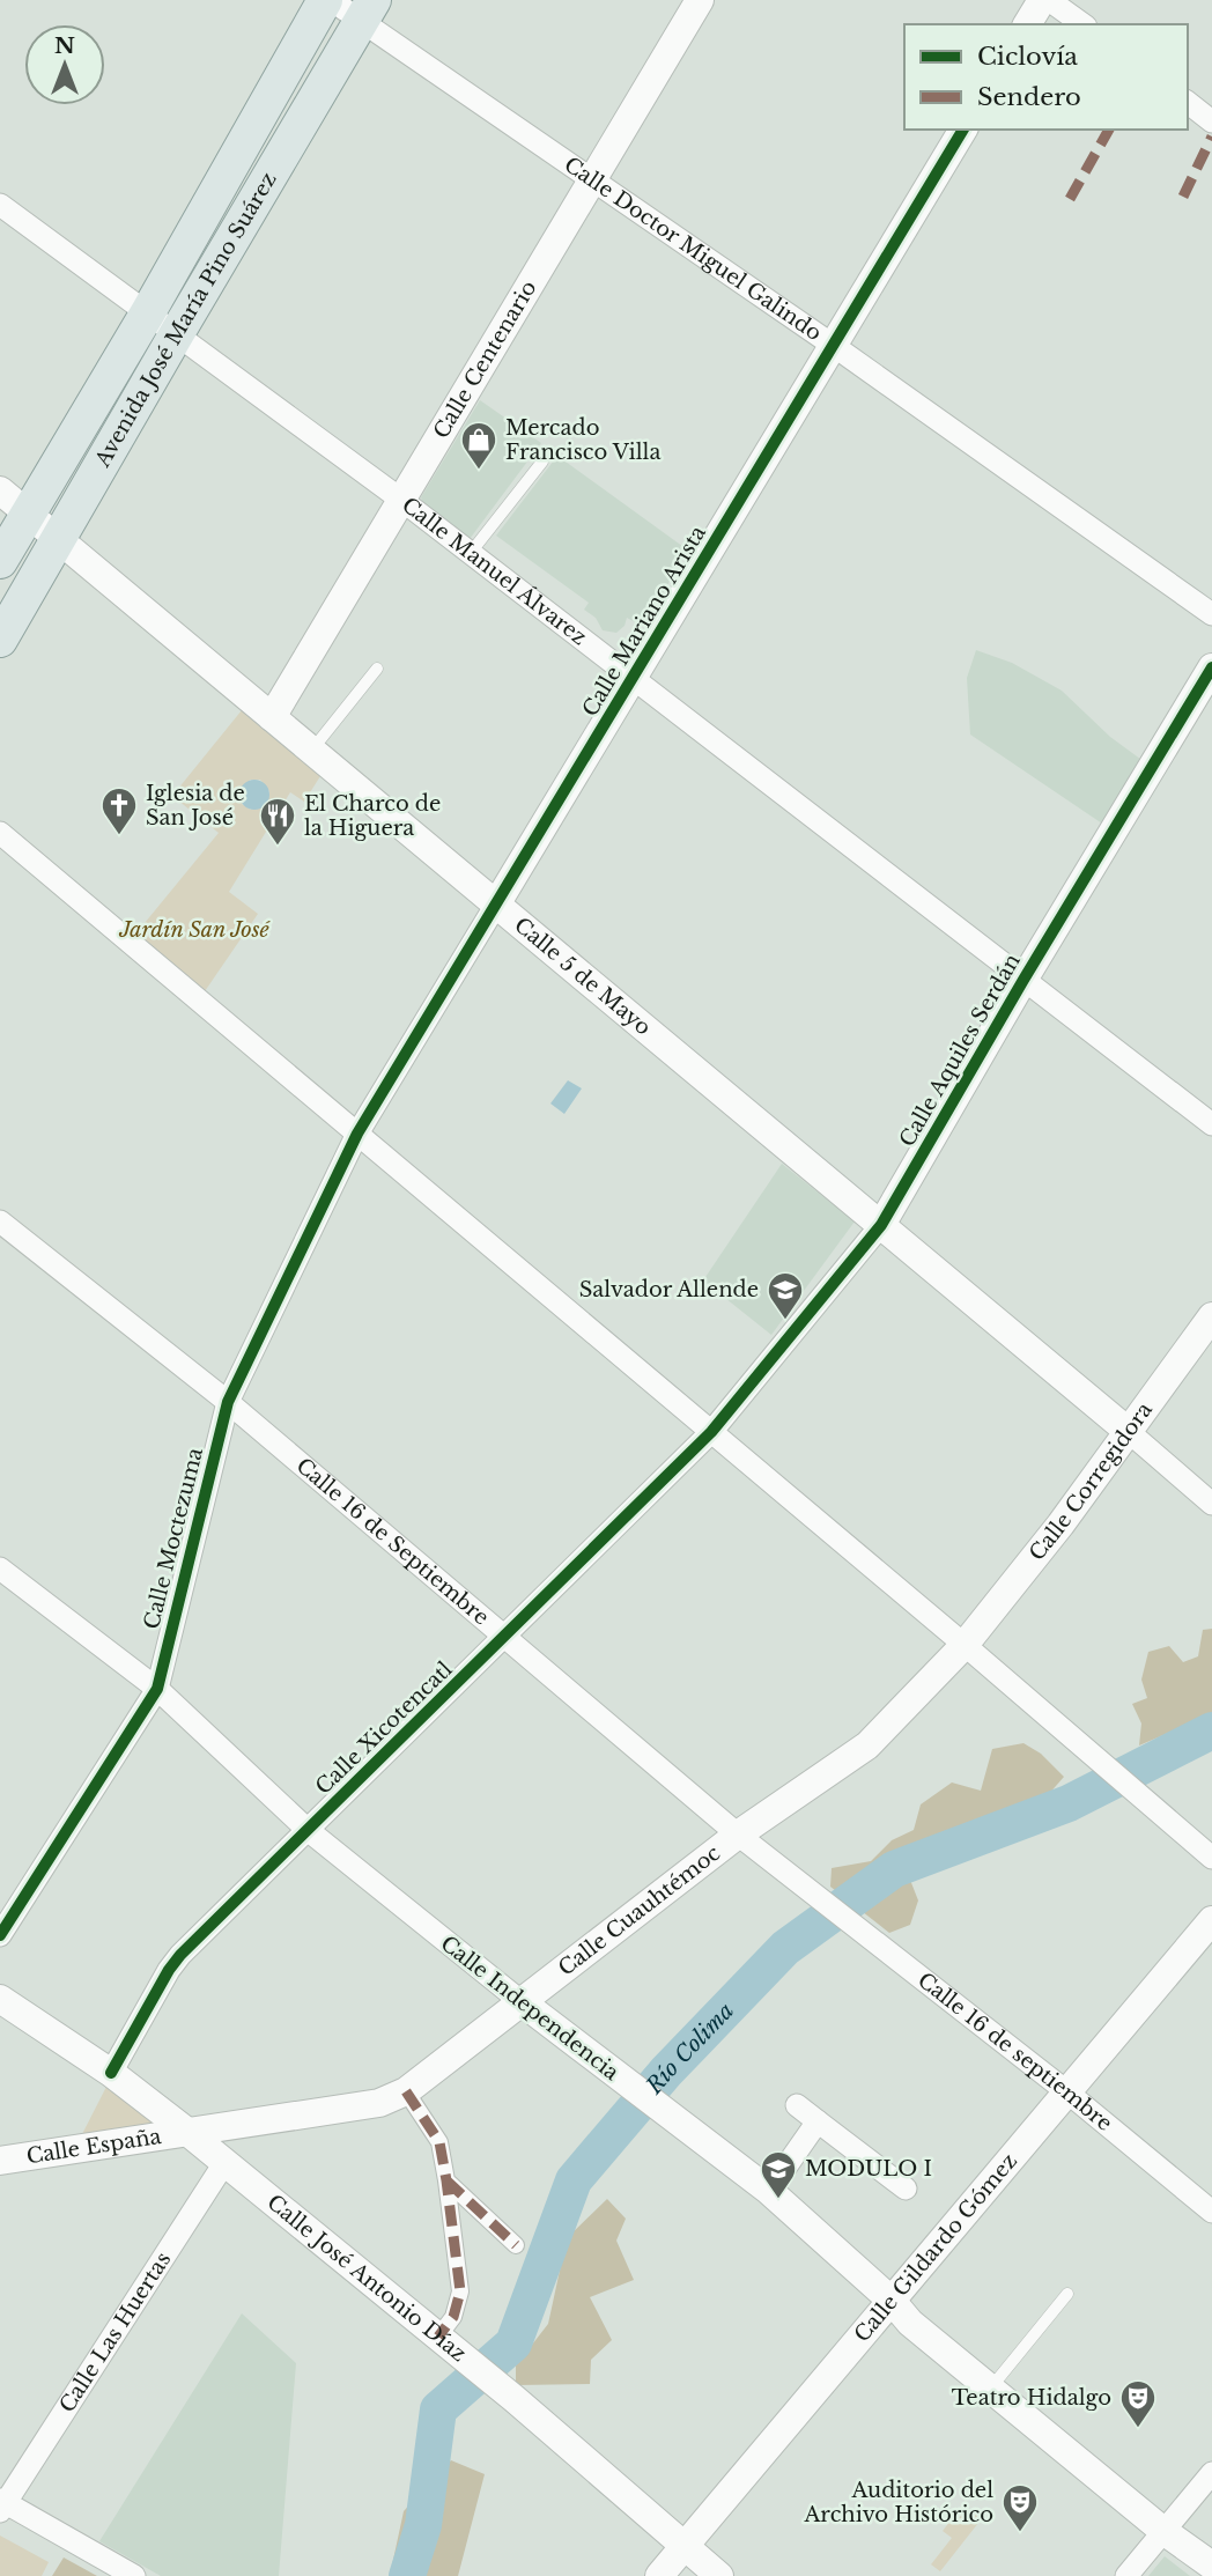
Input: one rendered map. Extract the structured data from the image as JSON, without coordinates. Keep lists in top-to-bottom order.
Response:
{
  "streets": {
    "main road": ["Avenida José María Pino Suárez"],
    "street": [
      "Calle Doctor Miguel Galindo",
      "Calle Centenario",
      "Calle Manuel Álvarez",
      "Calle Mariano Arista",
      "Calle 5 de Mayo",
      "Calle Aquiles Serdán",
      "Calle Corregidora",
      "Calle Moctezuma",
      "Calle 16 de Septiembre",
      "Calle Xicotencatl",
      "Calle Cuauhtémoc",
      "Calle Independencia",
      "Calle 16 de septiembre",
      "Calle España",
      "Calle Gildardo Gómez",
      "Calle José Antonio Díaz",
      "Calle Las Huertas"
    ]
  },
  "crossings": [
    ["Calle Doctor Miguel Galindo", "Avenida José María Pino Suárez"],
    ["Calle Doctor Miguel Galindo", "Calle Centenario"],
    ["Calle Doctor Miguel Galindo", "Calle Mariano Arista"],
    ["Avenida José María Pino Suárez", "Calle Manuel Álvarez"],
    ["Avenida José María Pino Suárez", "Calle 5 de Mayo"],
    ["Calle Centenario", "Calle Manuel Álvarez"],
    ["Calle Centenario", "Calle 5 de Mayo"],
    ["Calle Manuel Álvarez", "Calle Mariano Arista"],
    ["Calle Manuel Álvarez", "Calle Aquiles Serdán"],
    ["Calle Mariano Arista", "Calle 5 de Mayo"],
    ["Calle Mariano Arista", "Calle Moctezuma"],
    ["Calle 5 de Mayo", "Calle Aquiles Serdán"],
    ["Calle 5 de Mayo", "Calle Corregidora"],
    ["Calle Aquiles Serdán", "Calle Xicotencatl"],
    ["Calle Corregidora", "Calle Cuauhtémoc"],
    ["Calle Moctezuma", "Calle 16 de Septiembre"],
    ["Calle Moctezuma", "Calle Independencia"],
    ["Calle 16 de Septiembre", "Calle Xicotencatl"],
    ["Calle 16 de Septiembre", "Calle Cuauhtémoc"],
    ["Calle 16 de Septiembre", "Calle 16 de septiembre"],
    ["Calle Xicotencatl", "Calle Independencia"],
    ["Calle Xicotencatl", "Calle José Antonio Díaz"],
    ["Calle Cuauhtémoc", "Calle Independencia"],
    ["Calle Cuauhtémoc", "Calle España"],
    ["Calle Cuauhtémoc", "Calle José Antonio Díaz"],
    ["Calle Independencia", "Calle Gildardo Gómez"],
    ["Calle 16 de septiembre", "Calle Gildardo Gómez"],
    ["Calle España", "Calle José Antonio Díaz"],
    ["Calle Gildardo Gómez", "Calle José Antonio Díaz"],
    ["Calle José Antonio Díaz", "Calle Las Huertas"]
  ],
  "water": ["Río Colima"],
  "parks": ["Jardín San José"],
  "places": {
    "shop": ["Mercado Francisco Villa"],
    "church": ["Iglesia de San José"],
    "restaurant": ["El Charco de la Higuera"],
    "school or university": ["Salvador Allende", "MODULO I"],
    "theatre": ["Teatro Hidalgo", "Auditorio del Archivo Histórico"]
  },
  "legend": ["Ciclovía", "Sendero"],
  "north": "top"
}
